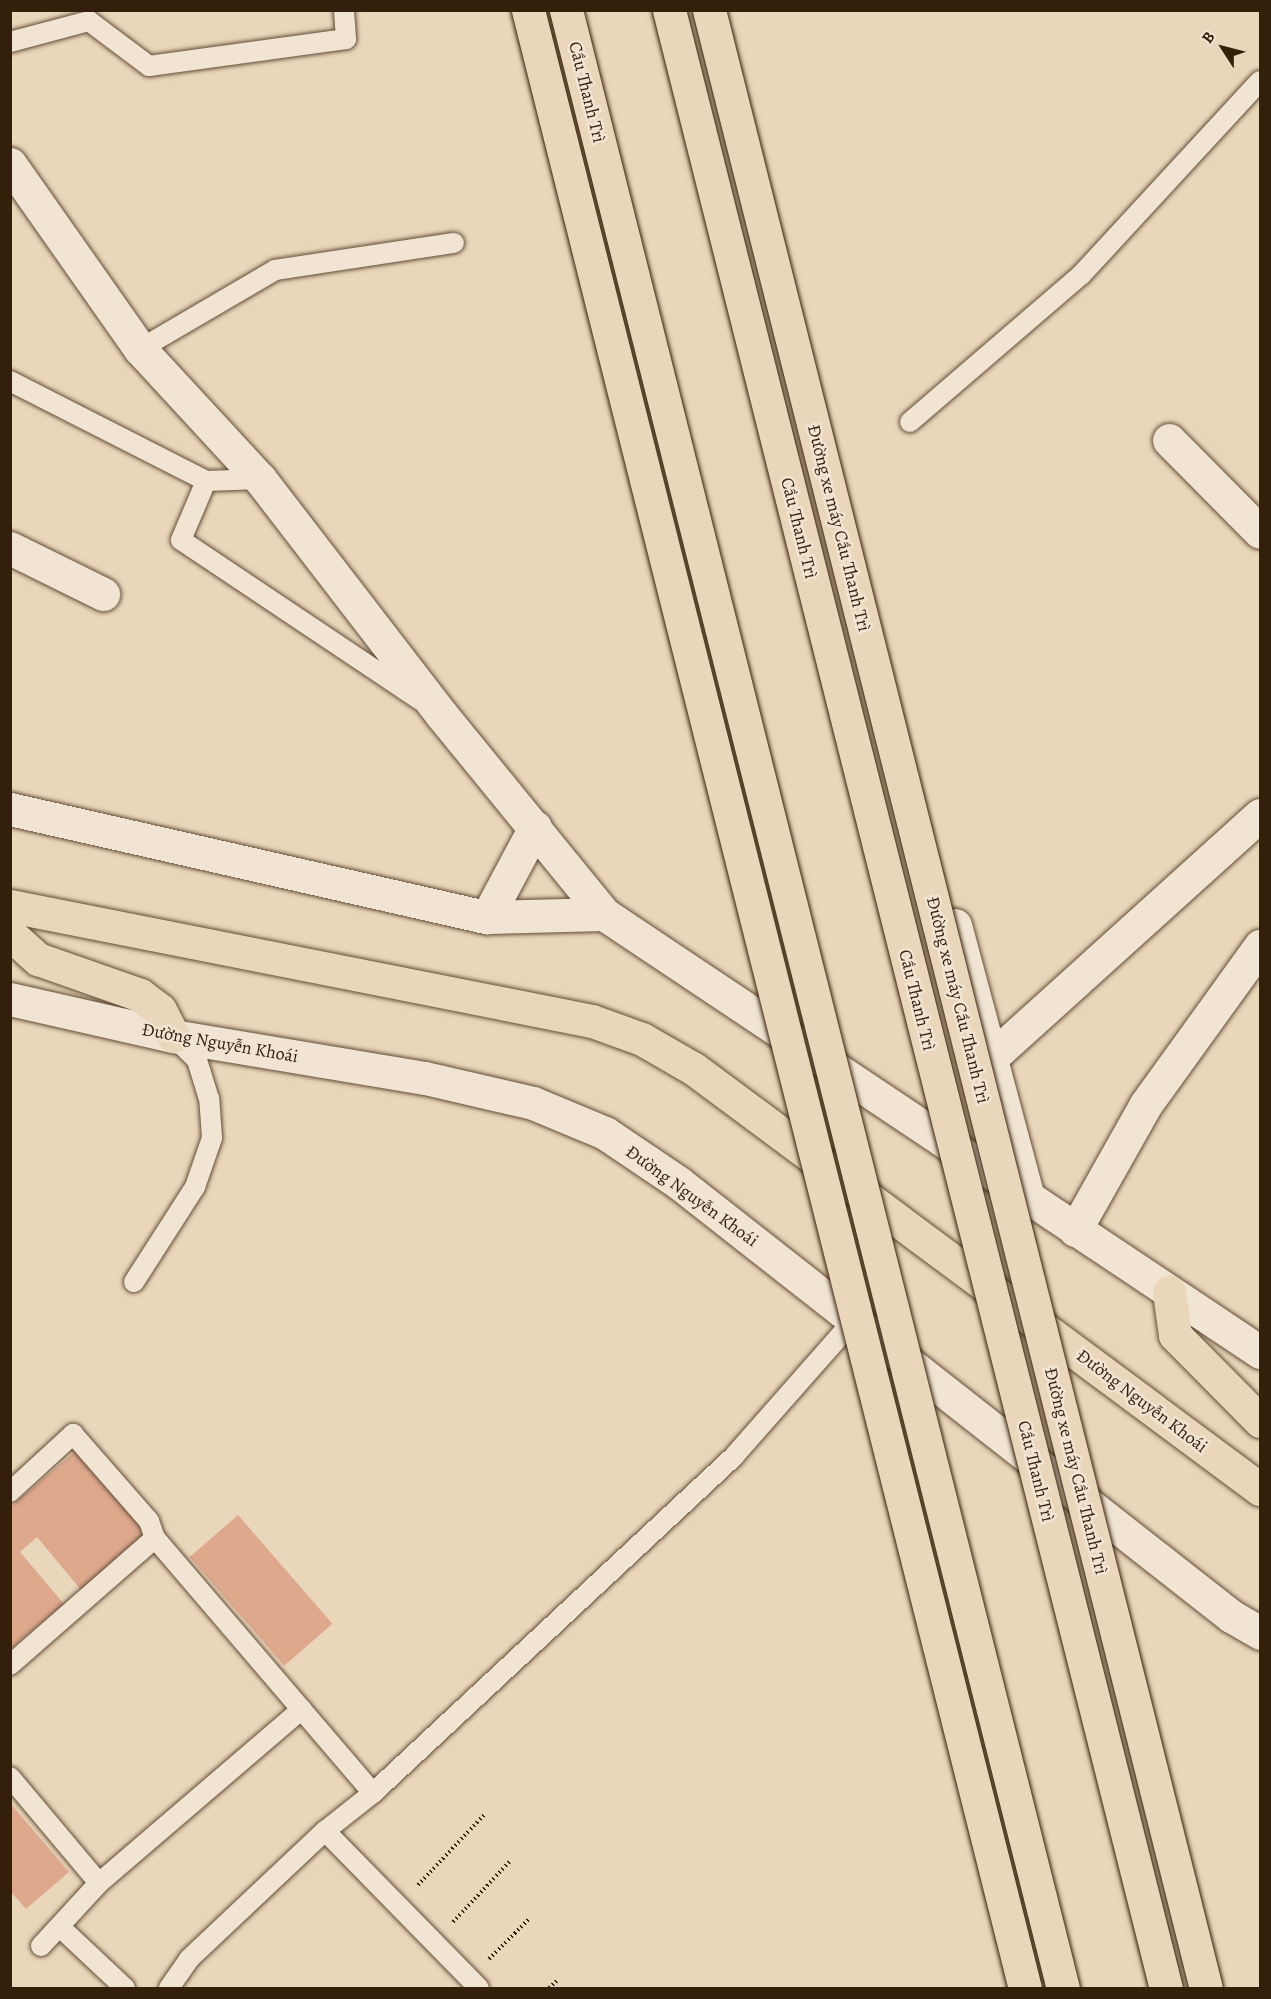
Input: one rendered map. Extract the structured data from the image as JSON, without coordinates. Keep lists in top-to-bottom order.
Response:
{
  "streets": {
    "main road": ["Cầu Thanh Trì", "Đường xe máy Cầu Thanh Trì", "Đường Nguyễn Khoái"]
  },
  "north": "top left"
}
